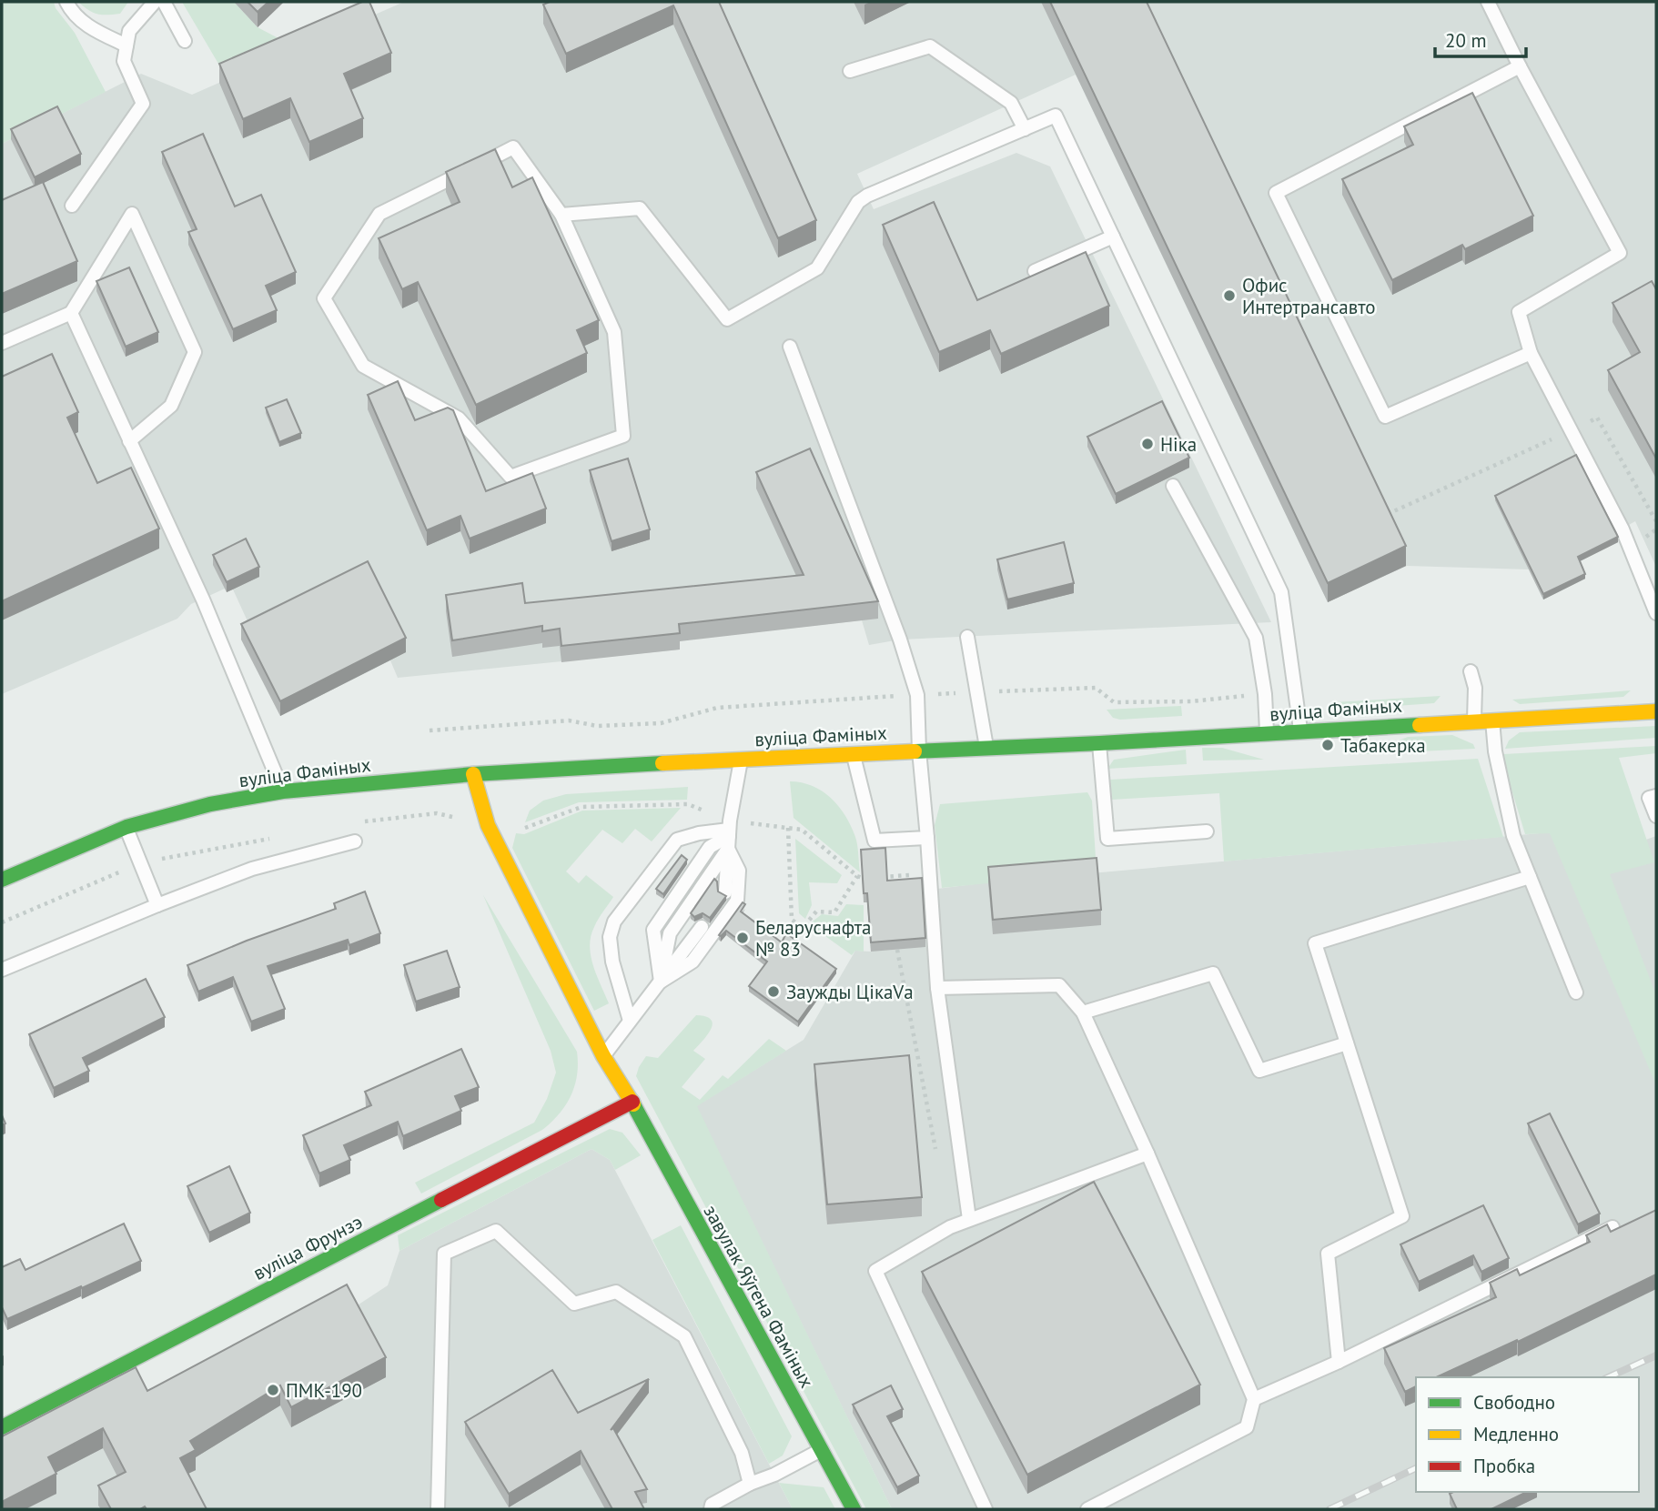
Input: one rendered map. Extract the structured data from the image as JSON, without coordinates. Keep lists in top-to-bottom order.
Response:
{
  "streets": {
    "main road": ["вуліца Фаміных", "вуліца Фрунзэ", "завулак Яўгена Фаміных"]
  },
  "crossings": [
    ["вуліца Фаміных", "завулак Яўгена Фаміных"],
    ["вуліца Фрунзэ", "завулак Яўгена Фаміных"]
  ],
  "places": [
    "Офис Интертрансавто",
    "Ніка",
    "Табакерка",
    "Беларуснафта № 83",
    "Заужды ЦікаVа",
    "ПМК-190"
  ],
  "legend": ["Свободно", "Медленно", "Пробка"],
  "scale_bar": "20 m"
}
